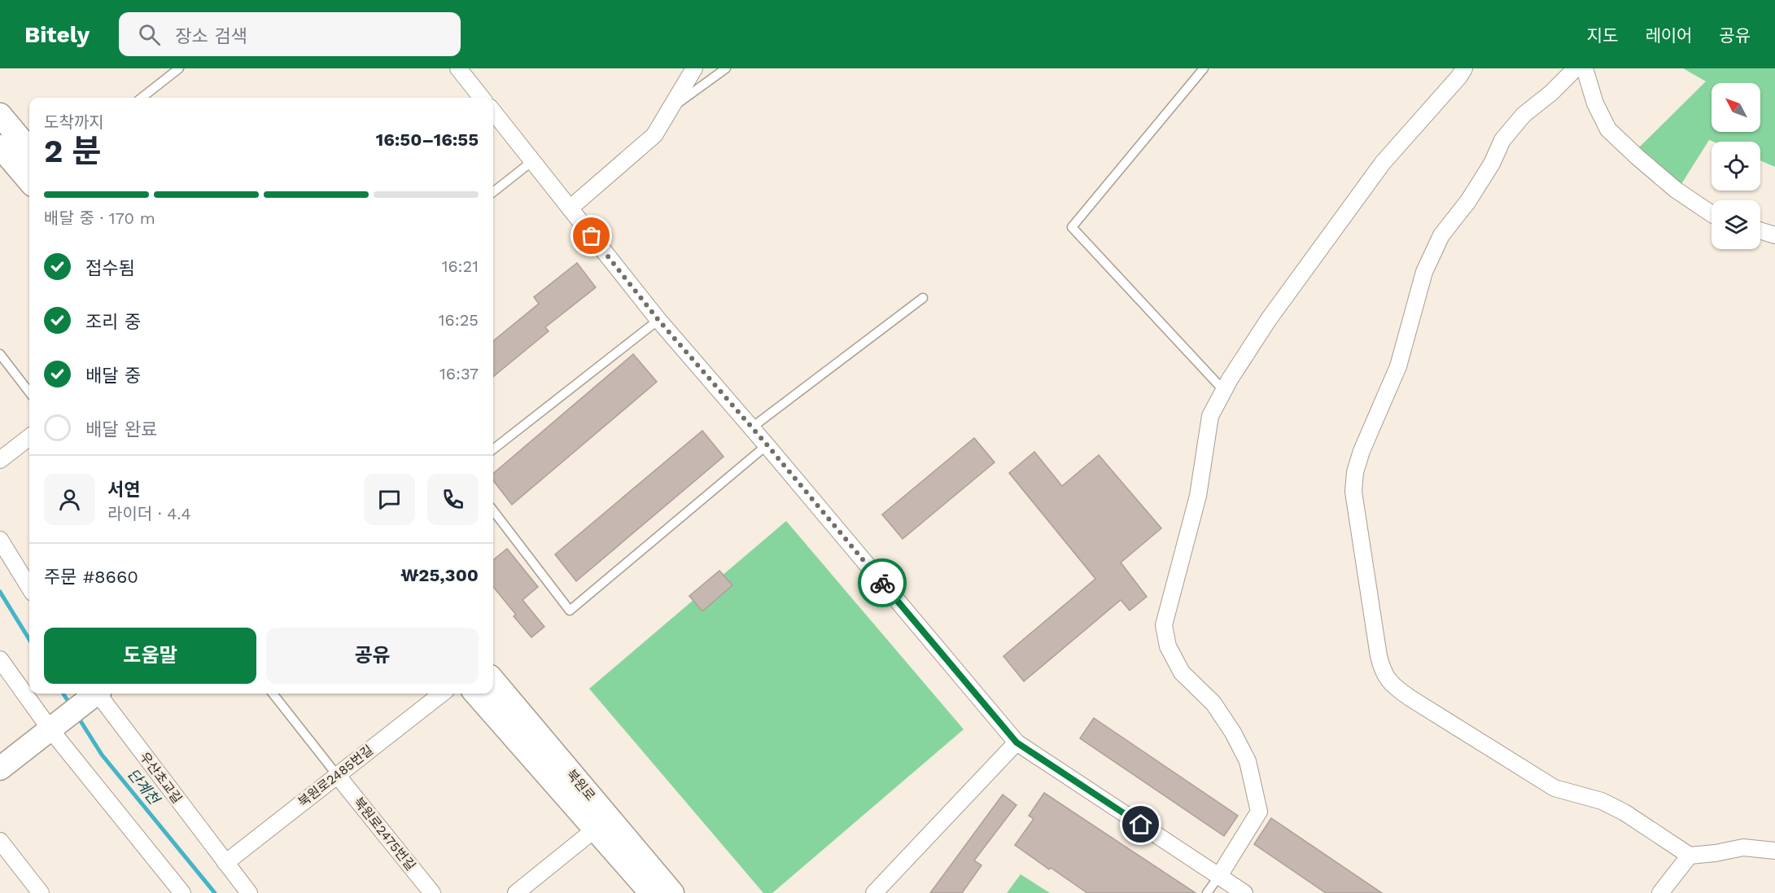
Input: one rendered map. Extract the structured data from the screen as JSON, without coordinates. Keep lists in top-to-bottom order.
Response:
{
  "streets": {
    "street": [
      "북원로2485번길",
      "우산초교길",
      "북원로",
      "북원로2475번길"
    ]
  },
  "crossings": [
    ["북원로2485번길", "우산초교길"],
    ["북원로2485번길", "북원로2475번길"]
  ],
  "water": ["단계천"],
  "north": "top left",
  "page": {
    "header": "Bitely",
    "search": "장소 검색",
    "nav": ["지도", "레이어", "공유"],
    "heading": ["2 분", "도착까지", "16:50–16:55"],
    "panel": [
      "서연",
      "라이더 · 4.4",
      "주문 #8660",
      "₩25,300"
    ],
    "bar": "배달 중 · 170 m",
    "list": [
      ["접수됨", "16:21"],
      ["조리 중", "16:25"],
      ["배달 중", "16:37"],
      "배달 완료"
    ],
    "buttons": ["도움말", "공유"]
  }
}
